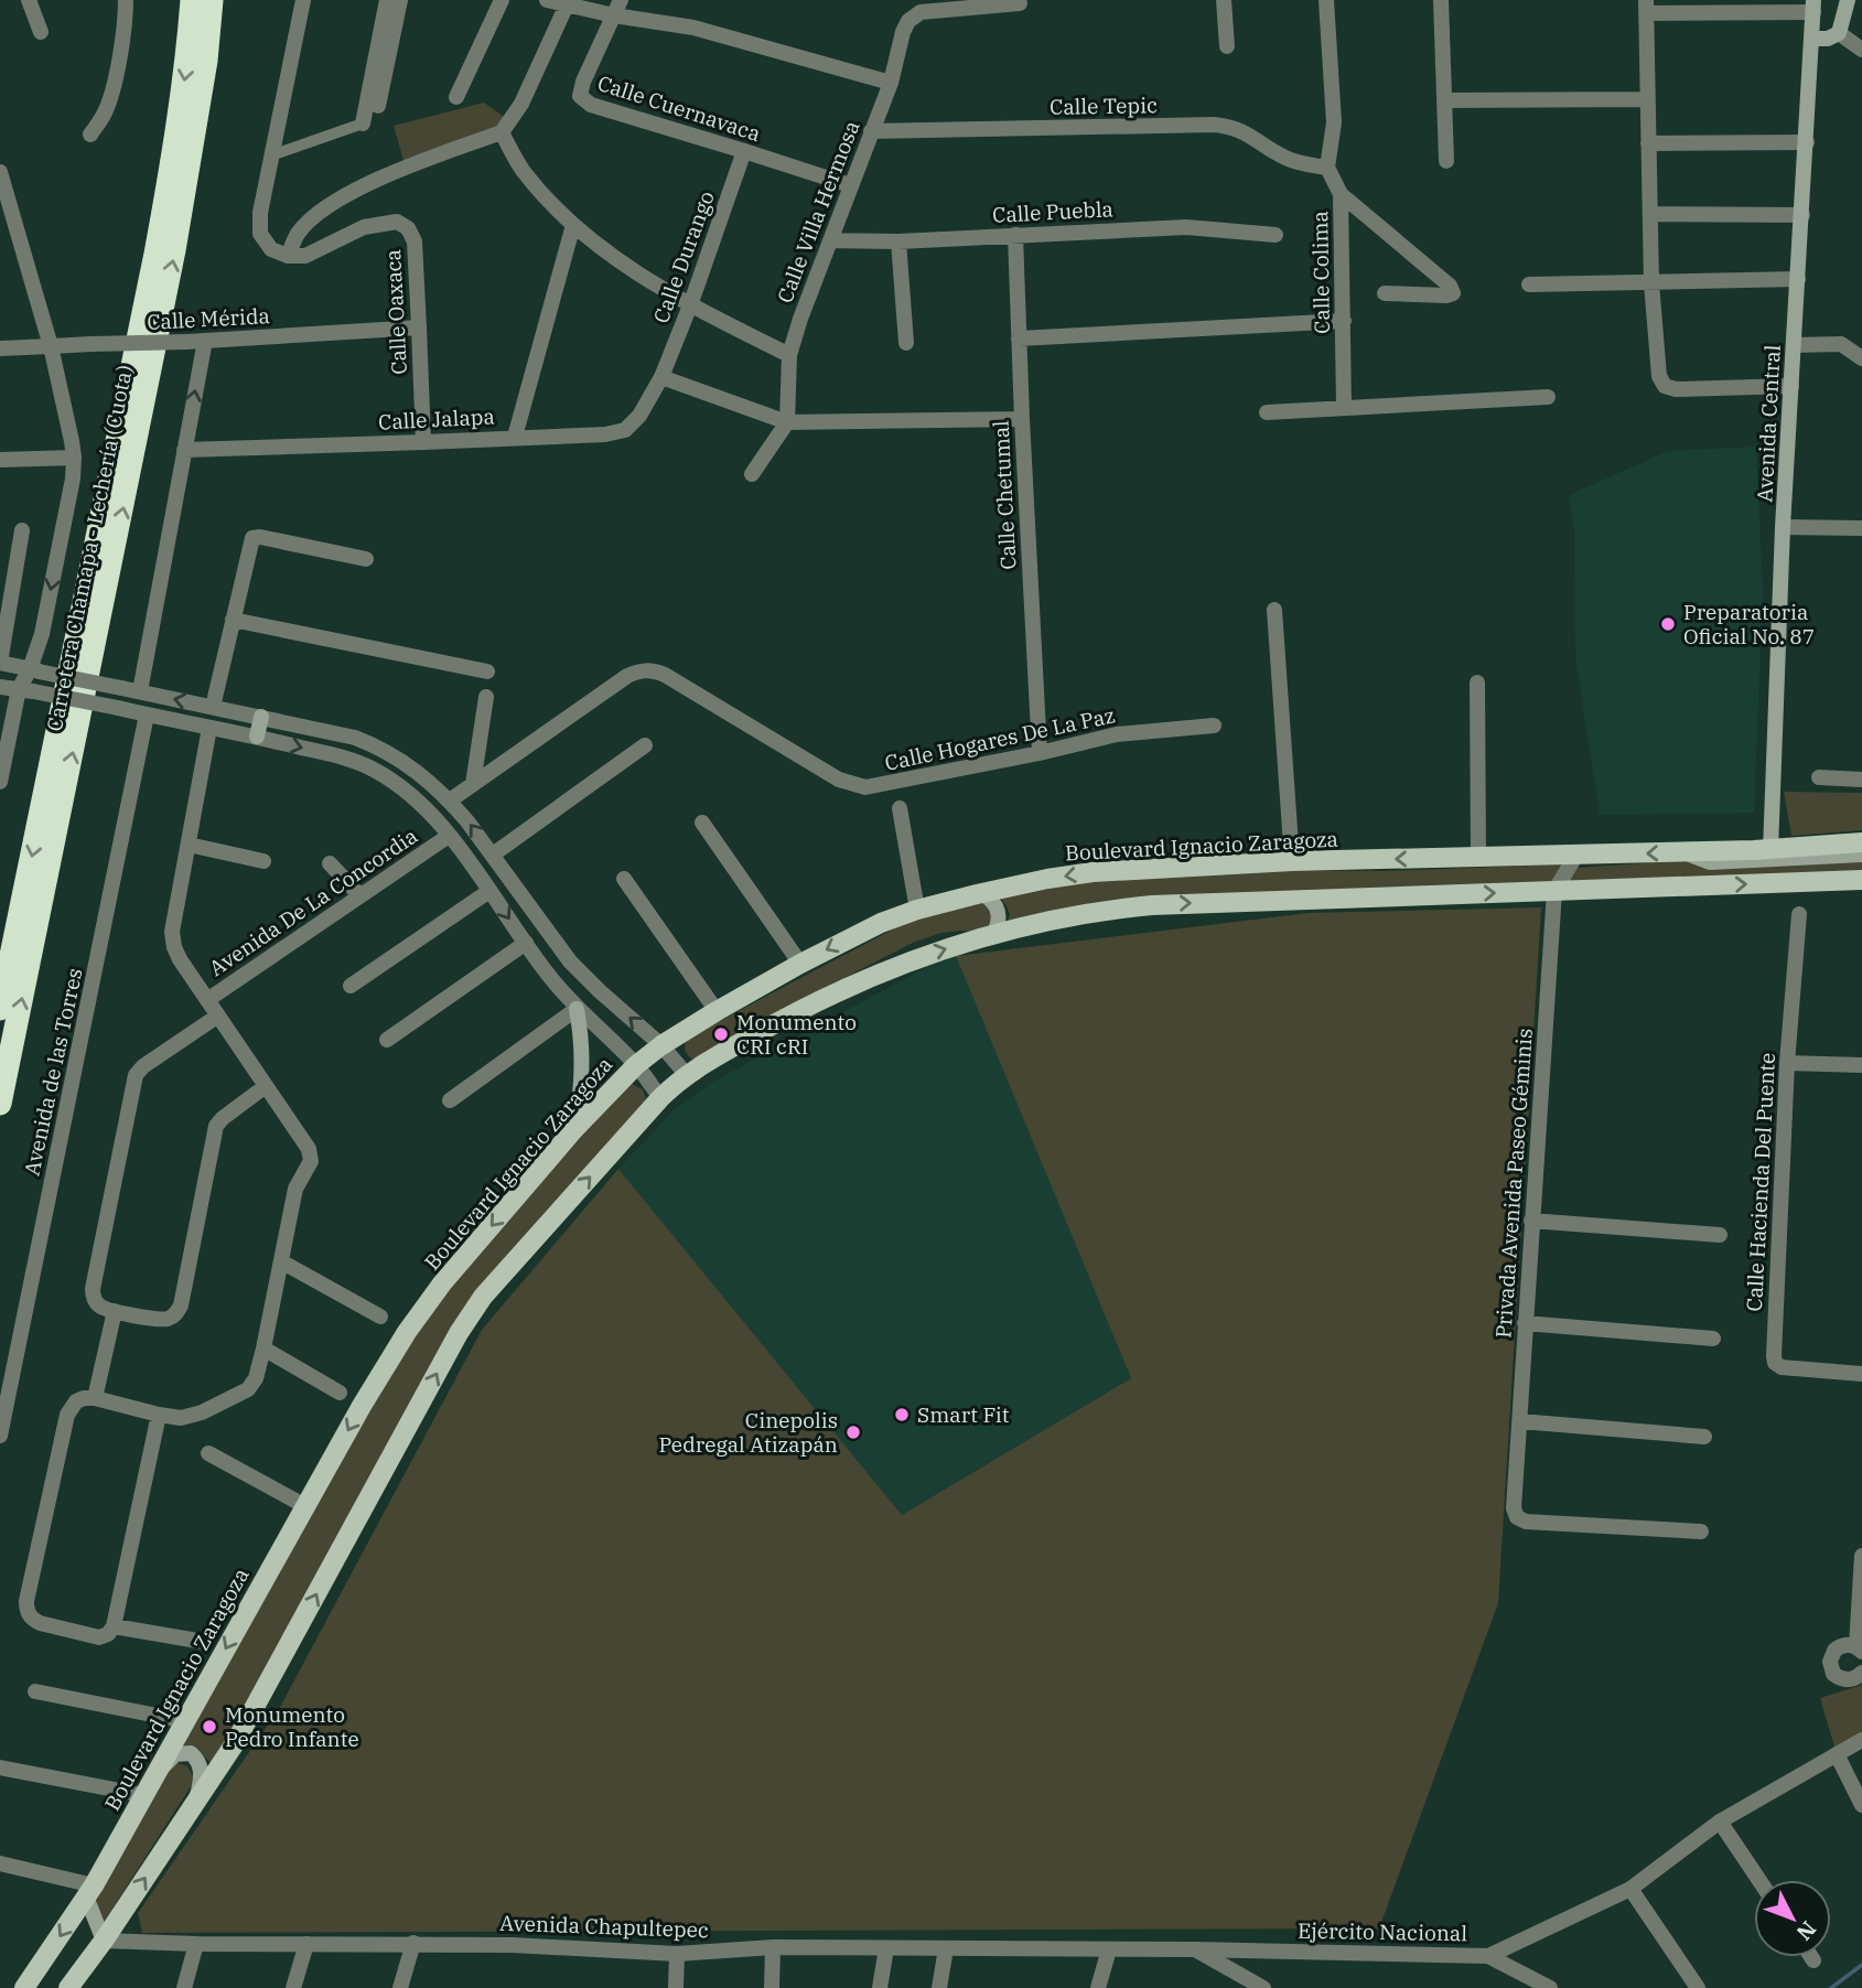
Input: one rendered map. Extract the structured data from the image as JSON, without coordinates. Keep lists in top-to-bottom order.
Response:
{
  "streets": {
    "highway": ["Carretera Chamapa - Lechería (Cuota)"],
    "main road": ["Avenida Central", "Boulevard Ignacio Zaragoza"],
    "street": [
      "Calle Tepic",
      "Calle Cuernavaca",
      "Calle Villa Hermosa",
      "Calle Puebla",
      "Calle Durango",
      "Calle Colima",
      "Calle Oaxaca",
      "Calle Mérida",
      "Calle Jalapa",
      "Calle Chetumal",
      "Calle Hogares De La Paz",
      "Avenida De La Concordia",
      "Avenida de las Torres",
      "Calle Hacienda Del Puente",
      "Privada Avenida Paseo Géminis",
      "Avenida Chapultepec",
      "Ejército Nacional"
    ]
  },
  "crossings": [
    ["Calle Tepic", "Calle Villa Hermosa"],
    ["Calle Tepic", "Calle Colima"],
    ["Calle Cuernavaca", "Calle Villa Hermosa"],
    ["Calle Cuernavaca", "Calle Durango"],
    ["Calle Villa Hermosa", "Calle Puebla"],
    ["Calle Puebla", "Calle Chetumal"],
    ["Calle Durango", "Calle Jalapa"],
    ["Calle Oaxaca", "Calle Mérida"],
    ["Calle Oaxaca", "Calle Jalapa"],
    ["Avenida Central", "Boulevard Ignacio Zaragoza"],
    ["Calle Chetumal", "Calle Hogares De La Paz"],
    ["Boulevard Ignacio Zaragoza", "Privada Avenida Paseo Géminis"],
    ["Avenida Chapultepec", "Ejército Nacional"]
  ],
  "places": [
    "Preparatoria Oficial No. 87",
    "Monumento CRI cRI",
    "Smart Fit",
    "Cinepolis Pedregal Atizapán",
    "Monumento Pedro Infante"
  ],
  "north": "bottom right"
}
